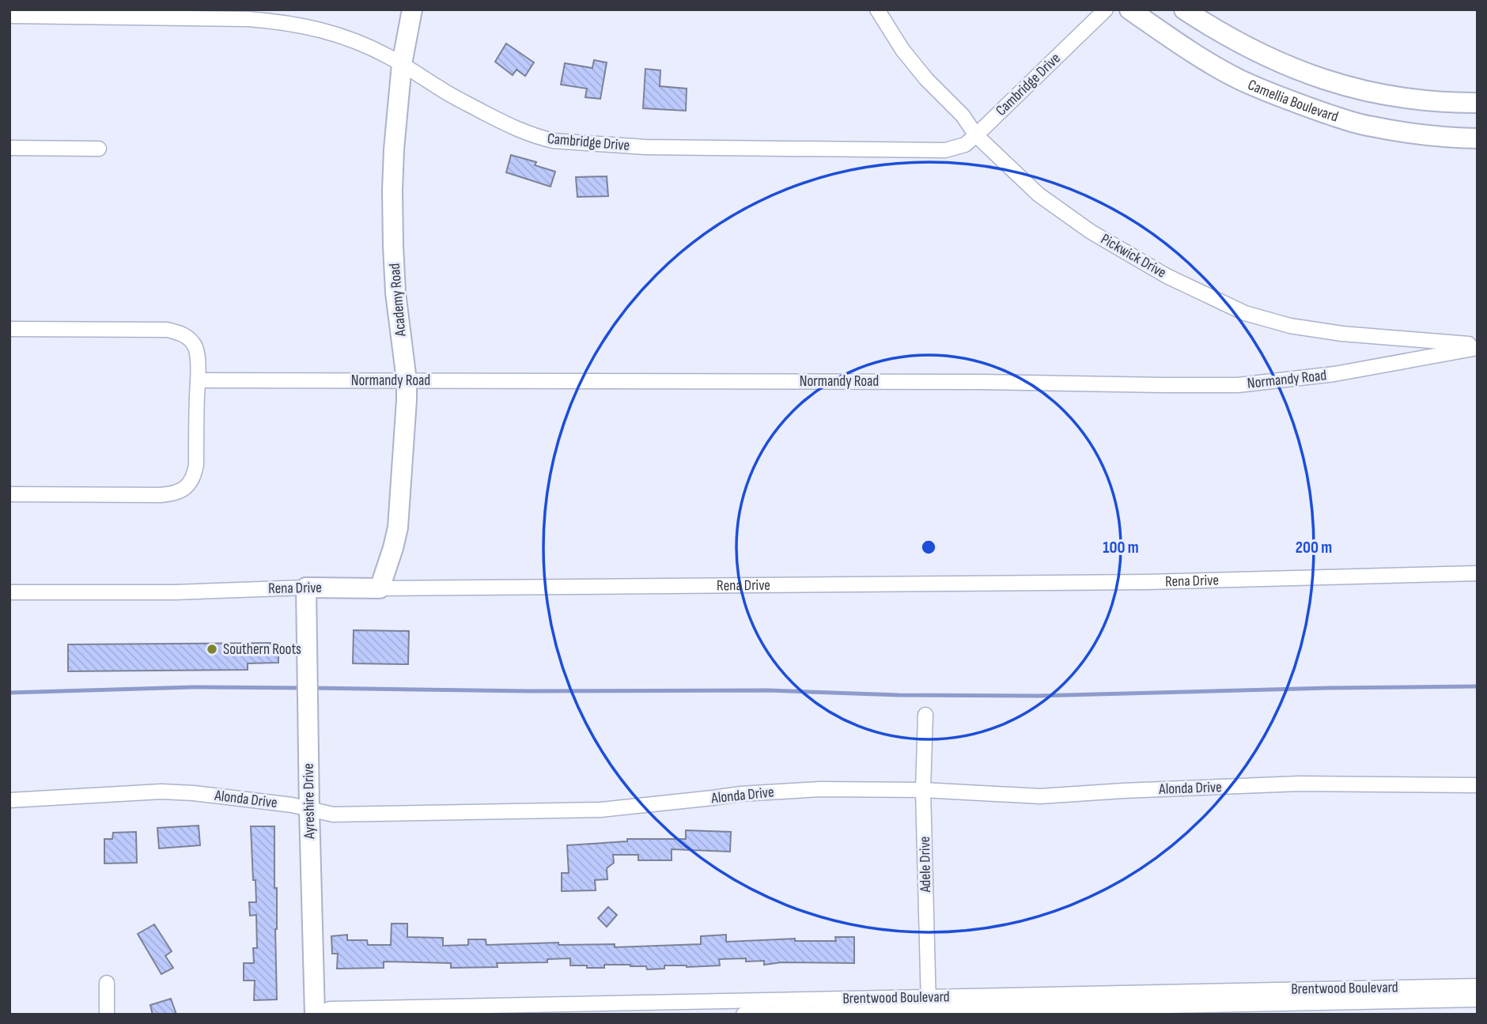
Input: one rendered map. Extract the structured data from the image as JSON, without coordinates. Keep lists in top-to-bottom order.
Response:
{
  "streets": {
    "street": [
      "Cambridge Drive",
      "Camellia Boulevard",
      "Pickwick Drive",
      "Academy Road",
      "Normandy Road",
      "Rena Drive",
      "Alonda Drive",
      "Ayreshire Drive",
      "Adele Drive",
      "Brentwood Boulevard"
    ]
  },
  "crossings": [
    ["Cambridge Drive", "Pickwick Drive"],
    ["Cambridge Drive", "Academy Road"],
    ["Pickwick Drive", "Normandy Road"],
    ["Academy Road", "Normandy Road"],
    ["Academy Road", "Rena Drive"],
    ["Rena Drive", "Ayreshire Drive"],
    ["Alonda Drive", "Ayreshire Drive"],
    ["Alonda Drive", "Adele Drive"],
    ["Ayreshire Drive", "Brentwood Boulevard"],
    ["Adele Drive", "Brentwood Boulevard"]
  ],
  "places": ["Southern Roots"],
  "rings": ["100 m", "200 m"]
}
